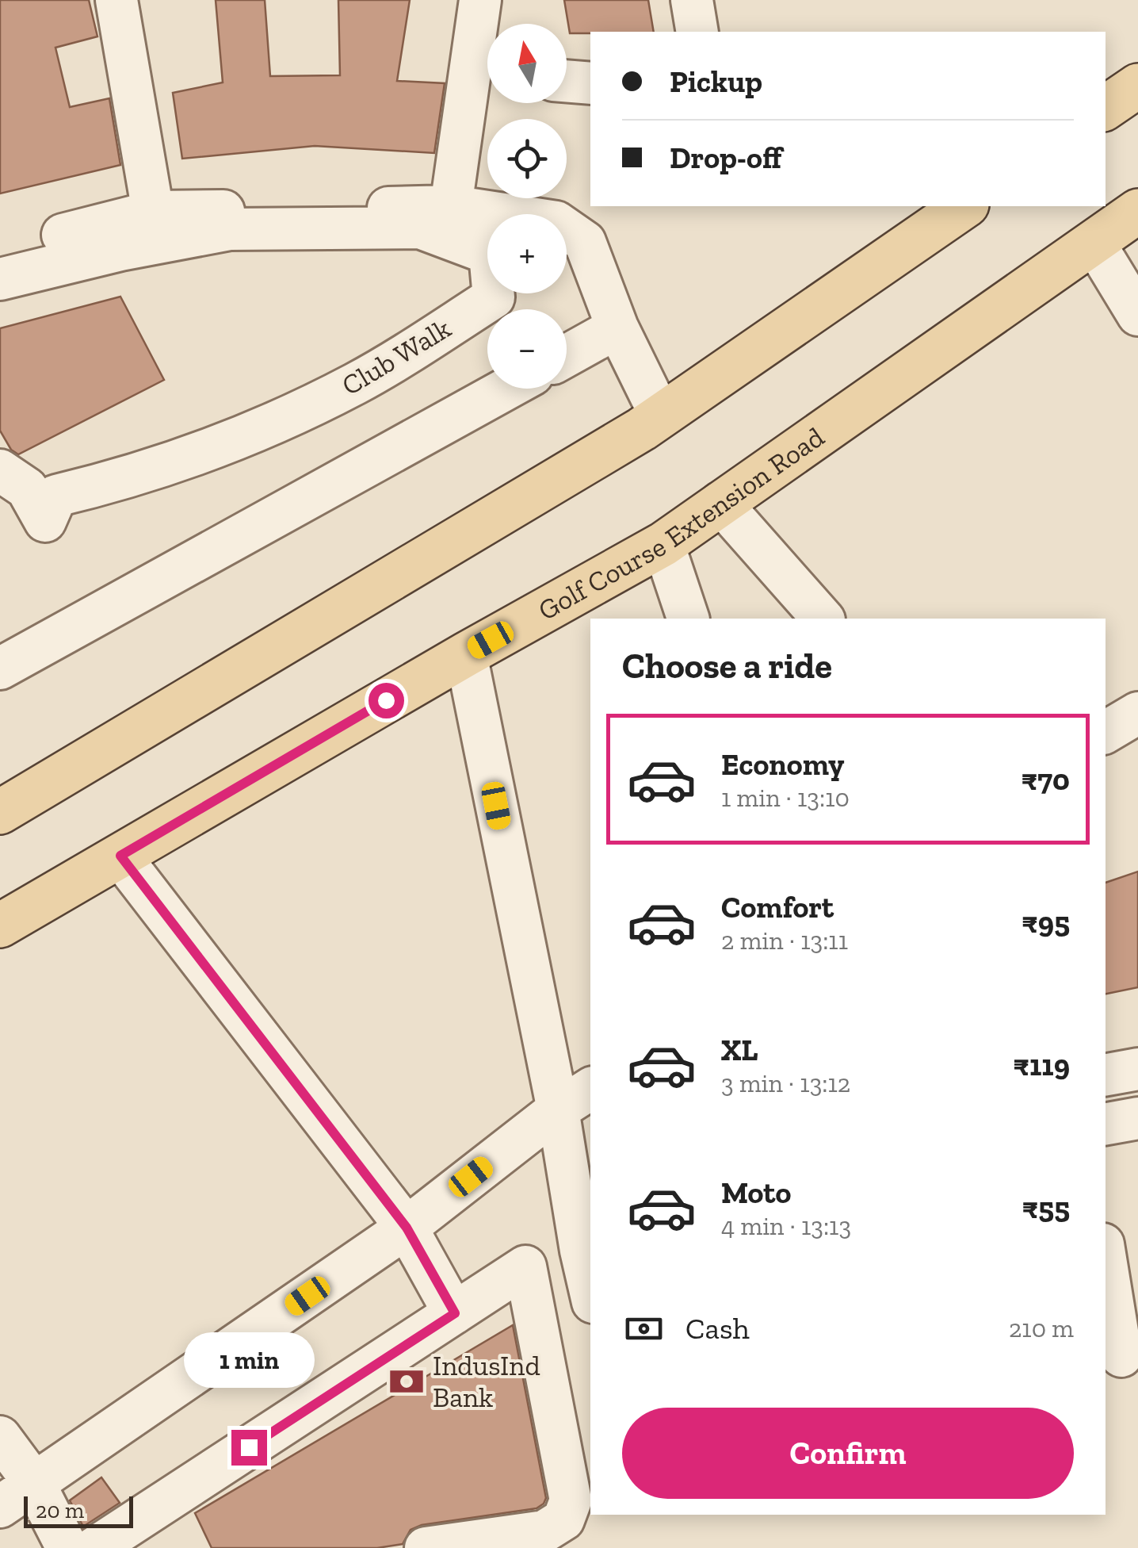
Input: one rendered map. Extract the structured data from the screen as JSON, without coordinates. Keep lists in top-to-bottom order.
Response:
{
  "streets": {
    "main road": ["Golf Course Extension Road"],
    "street": ["Club Walk"]
  },
  "places": {
    "bank": ["IndusInd Bank"]
  },
  "scale_bar": "20 m",
  "north": "top",
  "page": {
    "map_buttons": ["+", "−"],
    "banner": ["Pickup", "Drop-off"],
    "heading": "Choose a ride",
    "list": [
      {
        "name": "Economy",
        "note": "1 min · 13:10",
        "value": "₹70"
      },
      {
        "name": "Comfort",
        "note": "2 min · 13:11",
        "value": "₹95"
      },
      {
        "name": "XL",
        "note": "3 min · 13:12",
        "value": "₹119"
      },
      {
        "name": "Moto",
        "note": "4 min · 13:13",
        "value": "₹55"
      }
    ],
    "pay": ["Cash", "210 m"],
    "bubble": "1 min",
    "buttons": "Confirm",
    "scale": "20 m"
  }
}
